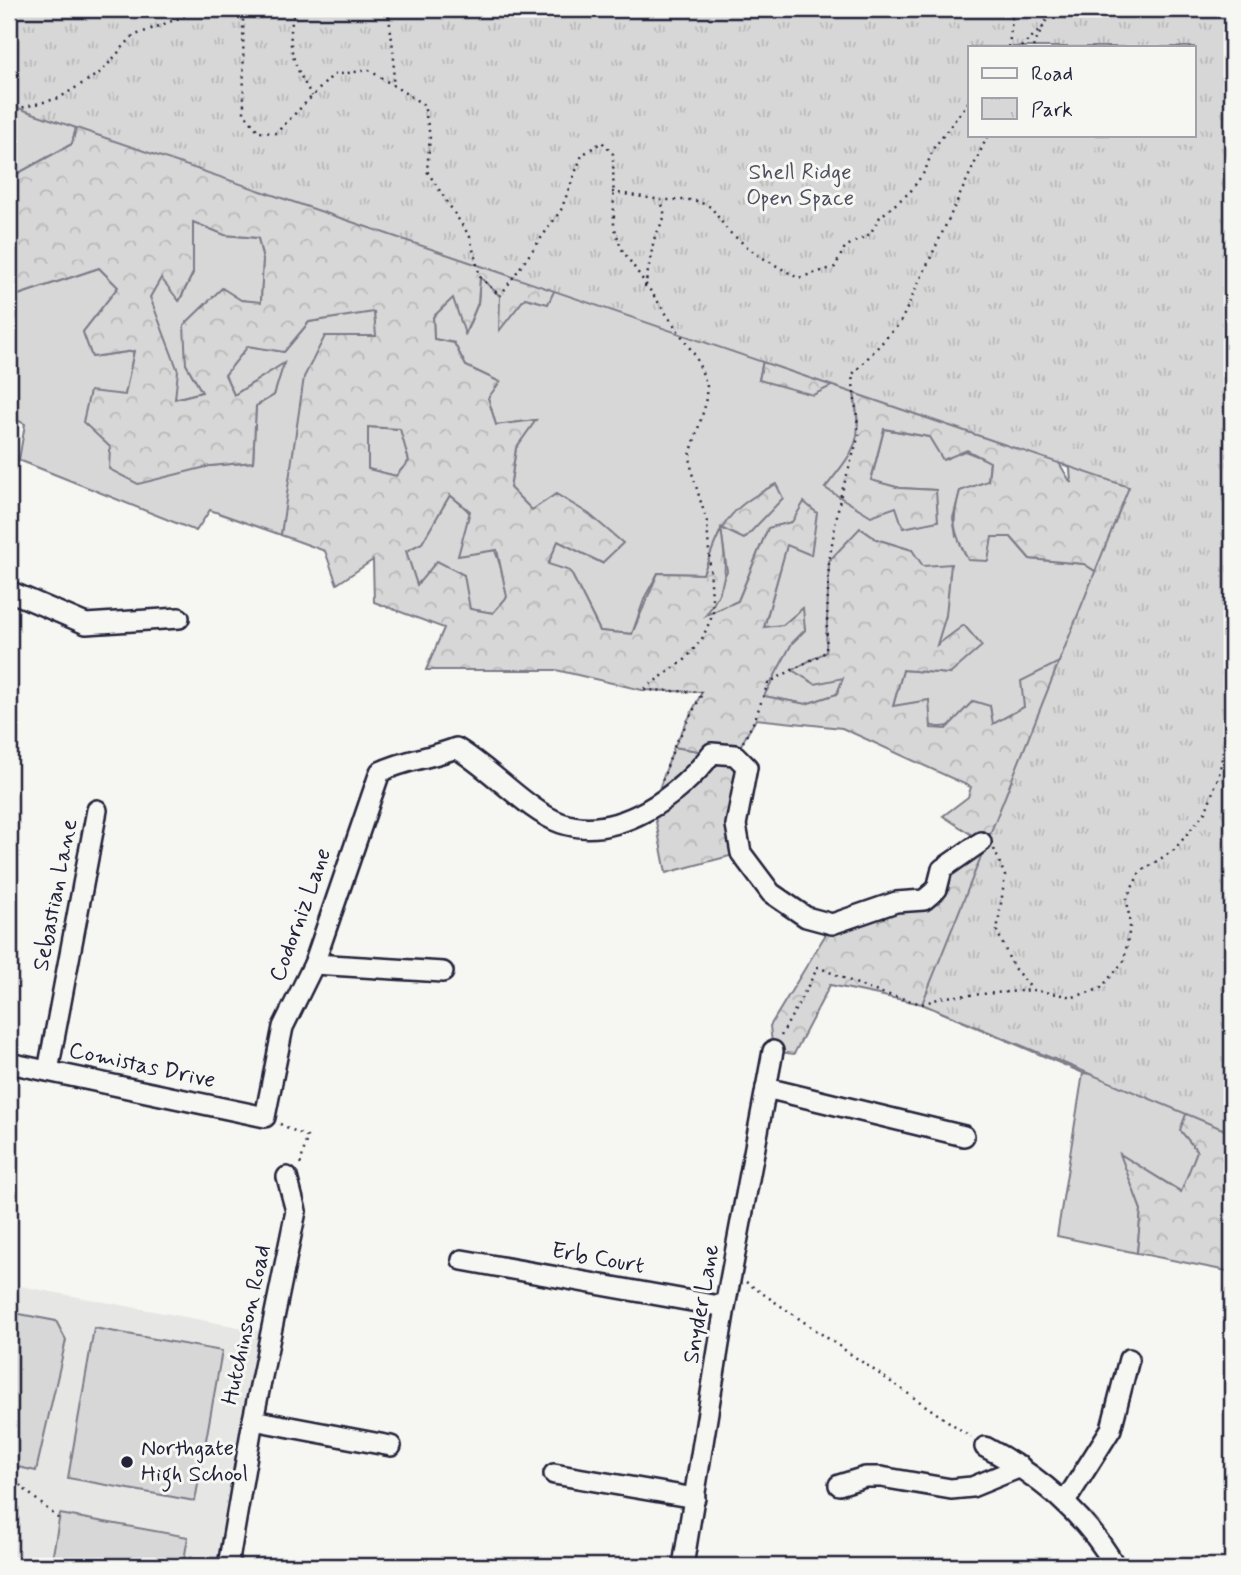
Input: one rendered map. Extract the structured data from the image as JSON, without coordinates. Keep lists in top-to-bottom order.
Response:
{
  "streets": {
    "street": [
      "Sebastian Lane",
      "Codorniz Lane",
      "Comistas Drive",
      "Erb Court",
      "Snyder Lane",
      "Hutchinson Road"
    ]
  },
  "crossings": [
    ["Sebastian Lane", "Comistas Drive"],
    ["Codorniz Lane", "Comistas Drive"],
    ["Erb Court", "Snyder Lane"]
  ],
  "parks": ["Shell Ridge Open Space"],
  "places": ["Northgate High School"],
  "legend": ["Road", "Park"]
}
